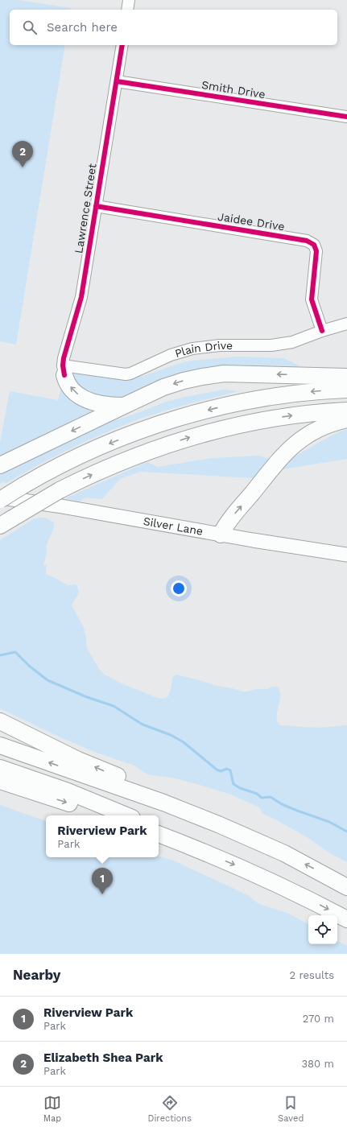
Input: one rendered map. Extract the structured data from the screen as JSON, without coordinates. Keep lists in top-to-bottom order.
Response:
{
  "streets": {
    "main road": ["Silver Lane"],
    "street": [
      "Smith Drive",
      "Lawrence Street",
      "Jaidee Drive",
      "Plain Drive"
    ]
  },
  "crossings": [
    ["Smith Drive", "Lawrence Street"],
    ["Lawrence Street", "Jaidee Drive"],
    ["Lawrence Street", "Plain Drive"],
    ["Jaidee Drive", "Plain Drive"]
  ],
  "page": {
    "search": "Search here",
    "pins": ["2", "1"],
    "popup": ["Riverview Park", "Park"],
    "heading": ["Nearby", "2 results"],
    "list": [
      {
        "mark": "1",
        "name": "Riverview Park",
        "note": "Park",
        "value": "270 m"
      },
      {
        "mark": "2",
        "name": "Elizabeth Shea Park",
        "note": "Park",
        "value": "380 m"
      }
    ],
    "nav": ["Map", "Directions", "Saved"]
  }
}
